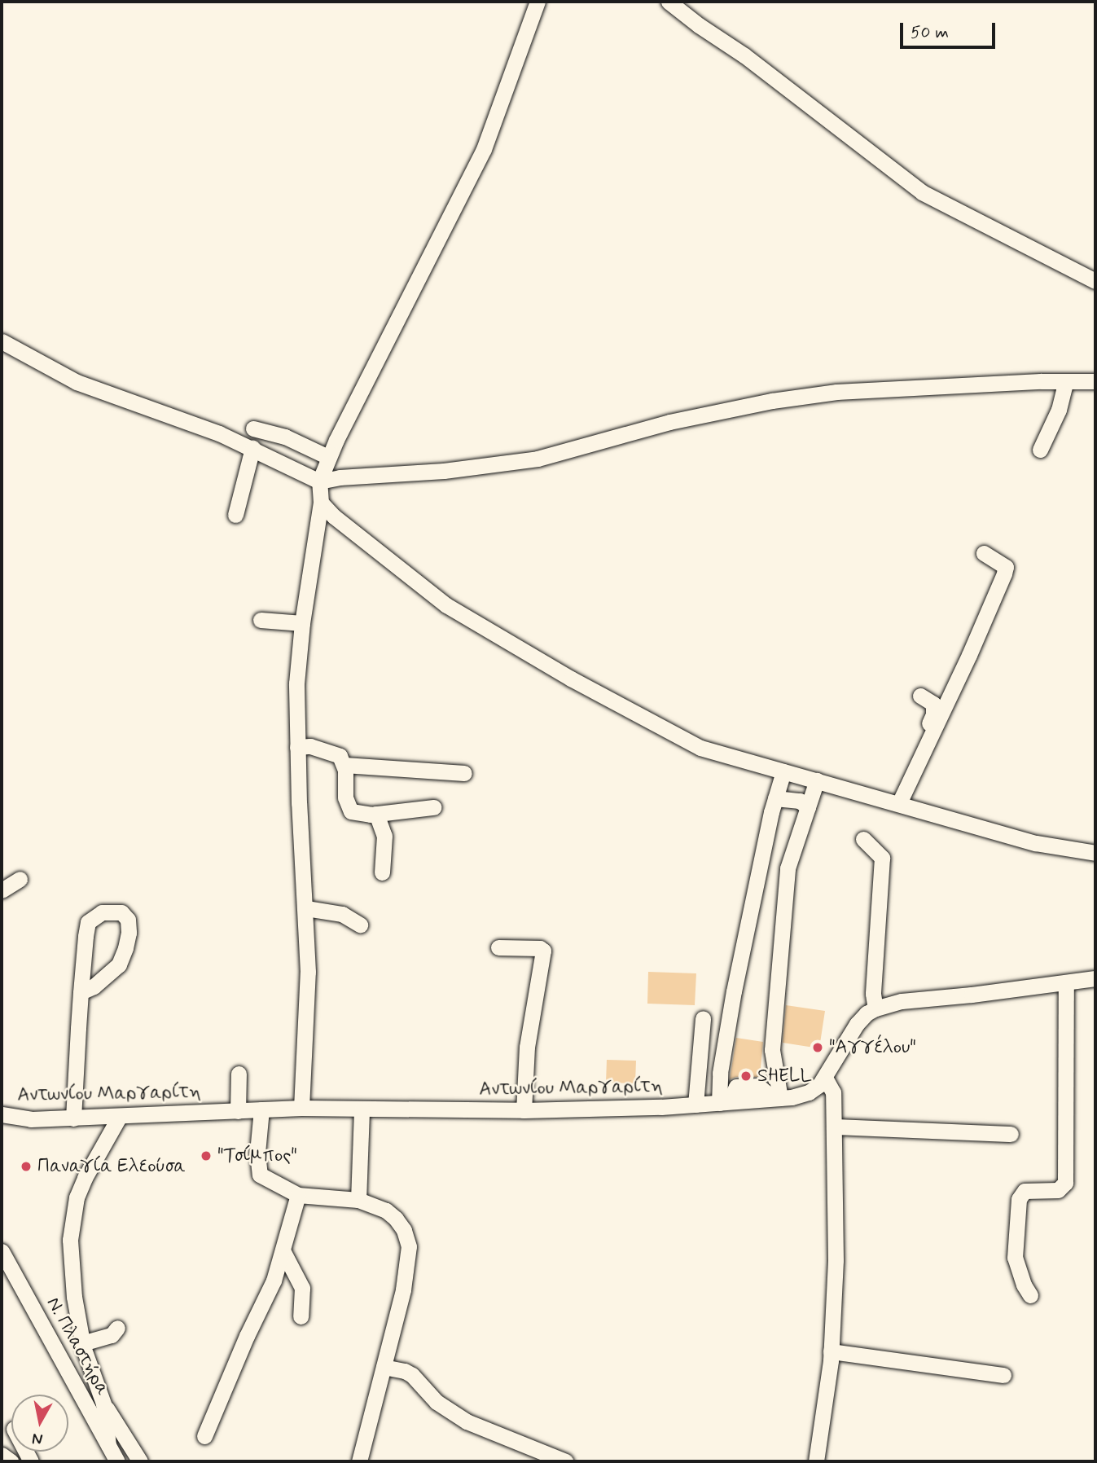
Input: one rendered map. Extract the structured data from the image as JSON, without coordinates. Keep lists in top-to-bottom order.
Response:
{
  "streets": {
    "street": ["Αντωνίου Μαργαρίτη", "Ν. Πλαστήρα"]
  },
  "places": [
    "\"Αγγέλου\"",
    "SHELL",
    "\"Τσίμπος\"",
    "Παναγία Ελεούσα"
  ],
  "scale_bar": "50 m",
  "north": "bottom"
}
